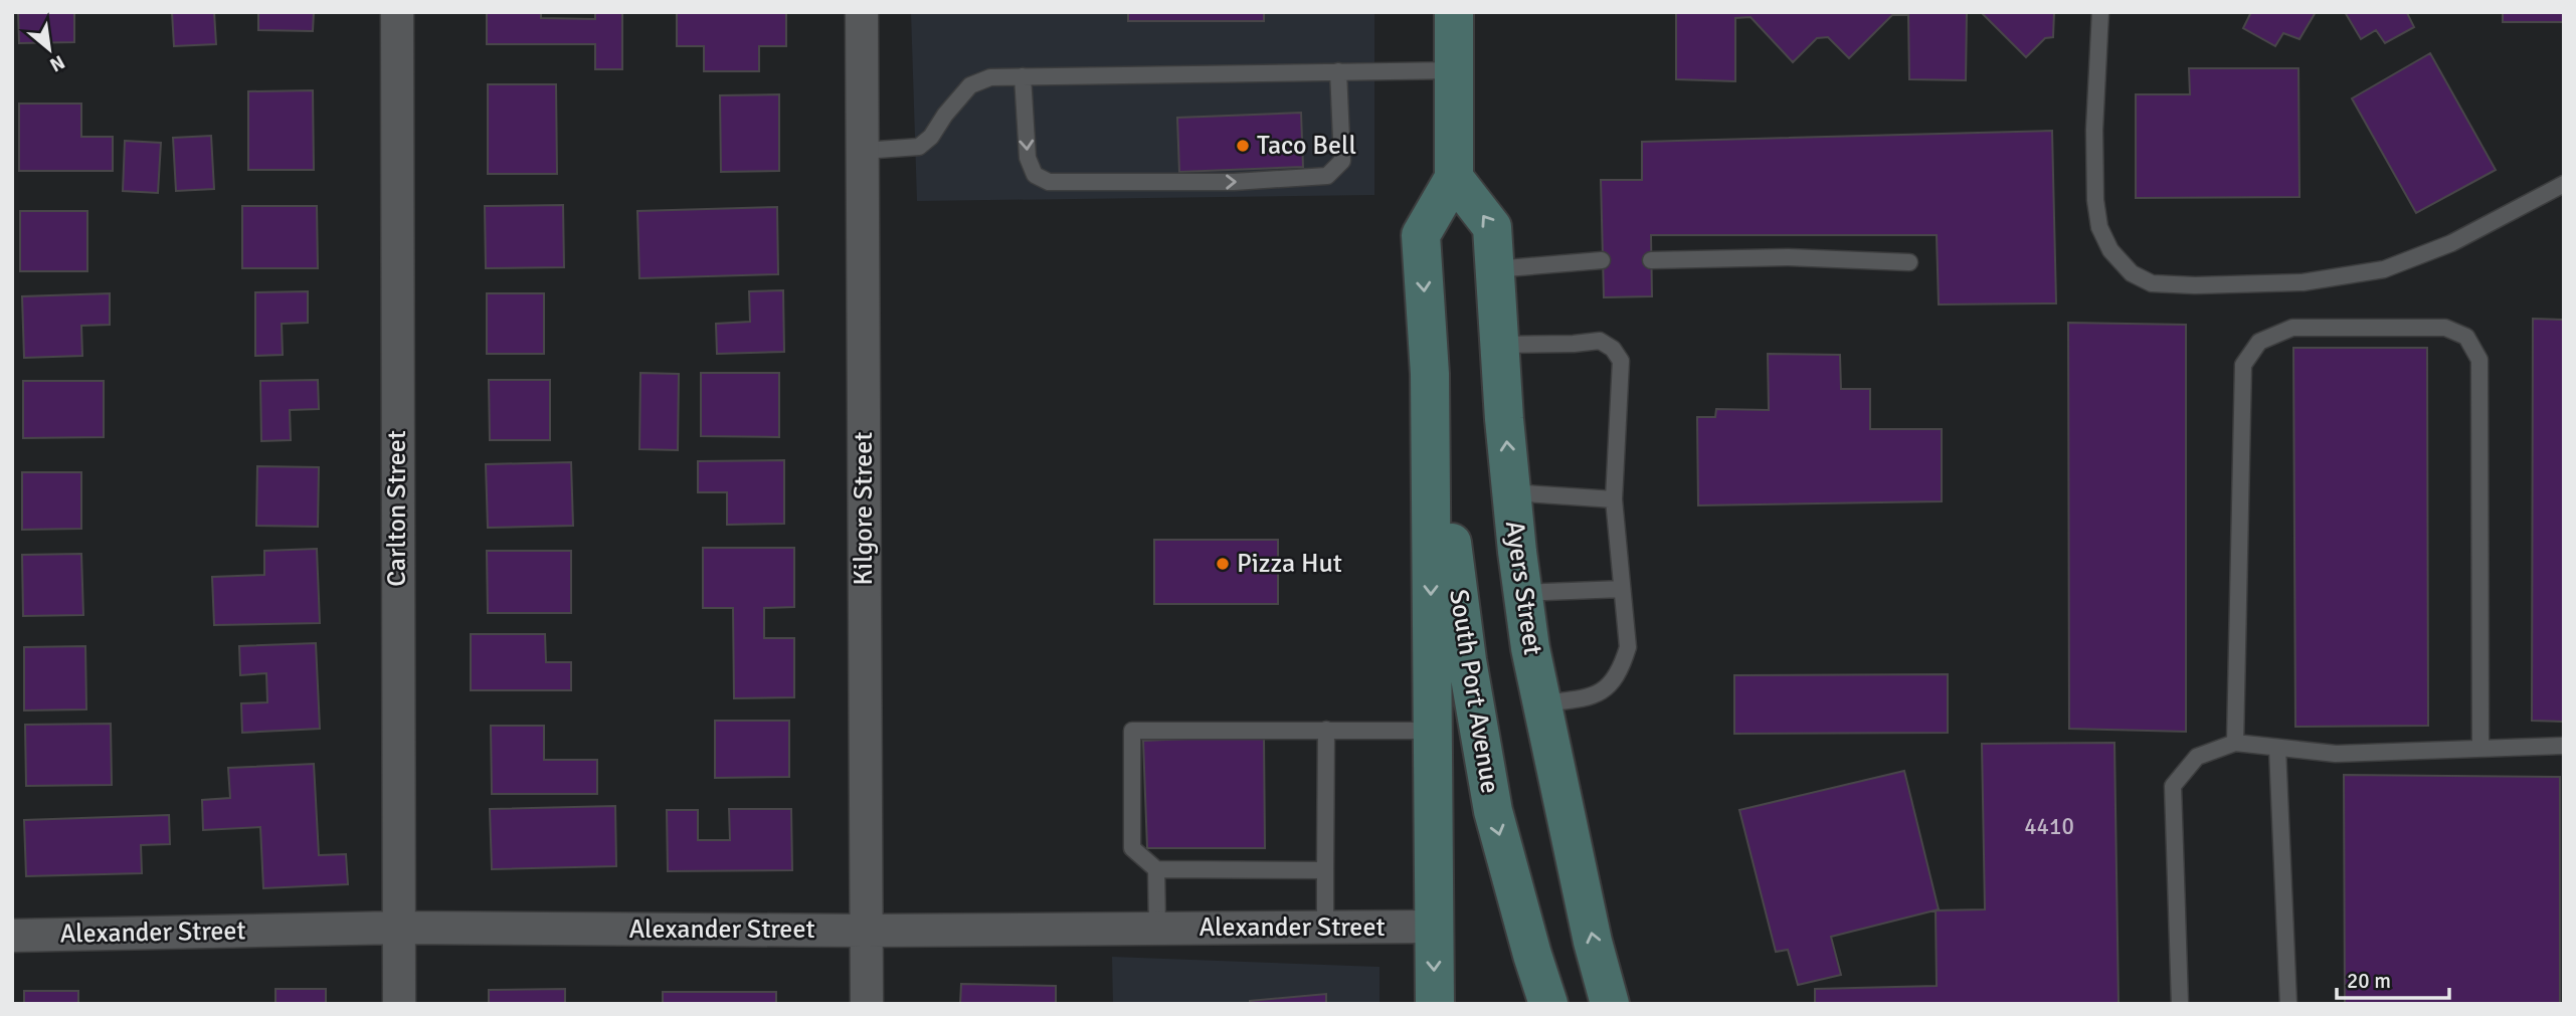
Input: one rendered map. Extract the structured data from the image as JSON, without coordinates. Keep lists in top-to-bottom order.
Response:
{
  "streets": {
    "main road": ["Ayers Street", "South Port Avenue"],
    "street": ["Carlton Street", "Kilgore Street", "Alexander Street"]
  },
  "crossings": [
    ["Carlton Street", "Alexander Street"],
    ["Kilgore Street", "Alexander Street"]
  ],
  "places": ["Taco Bell", "Pizza Hut"],
  "house_numbers": ["4410"],
  "scale_bar": "20 m",
  "north": "bottom right"
}
